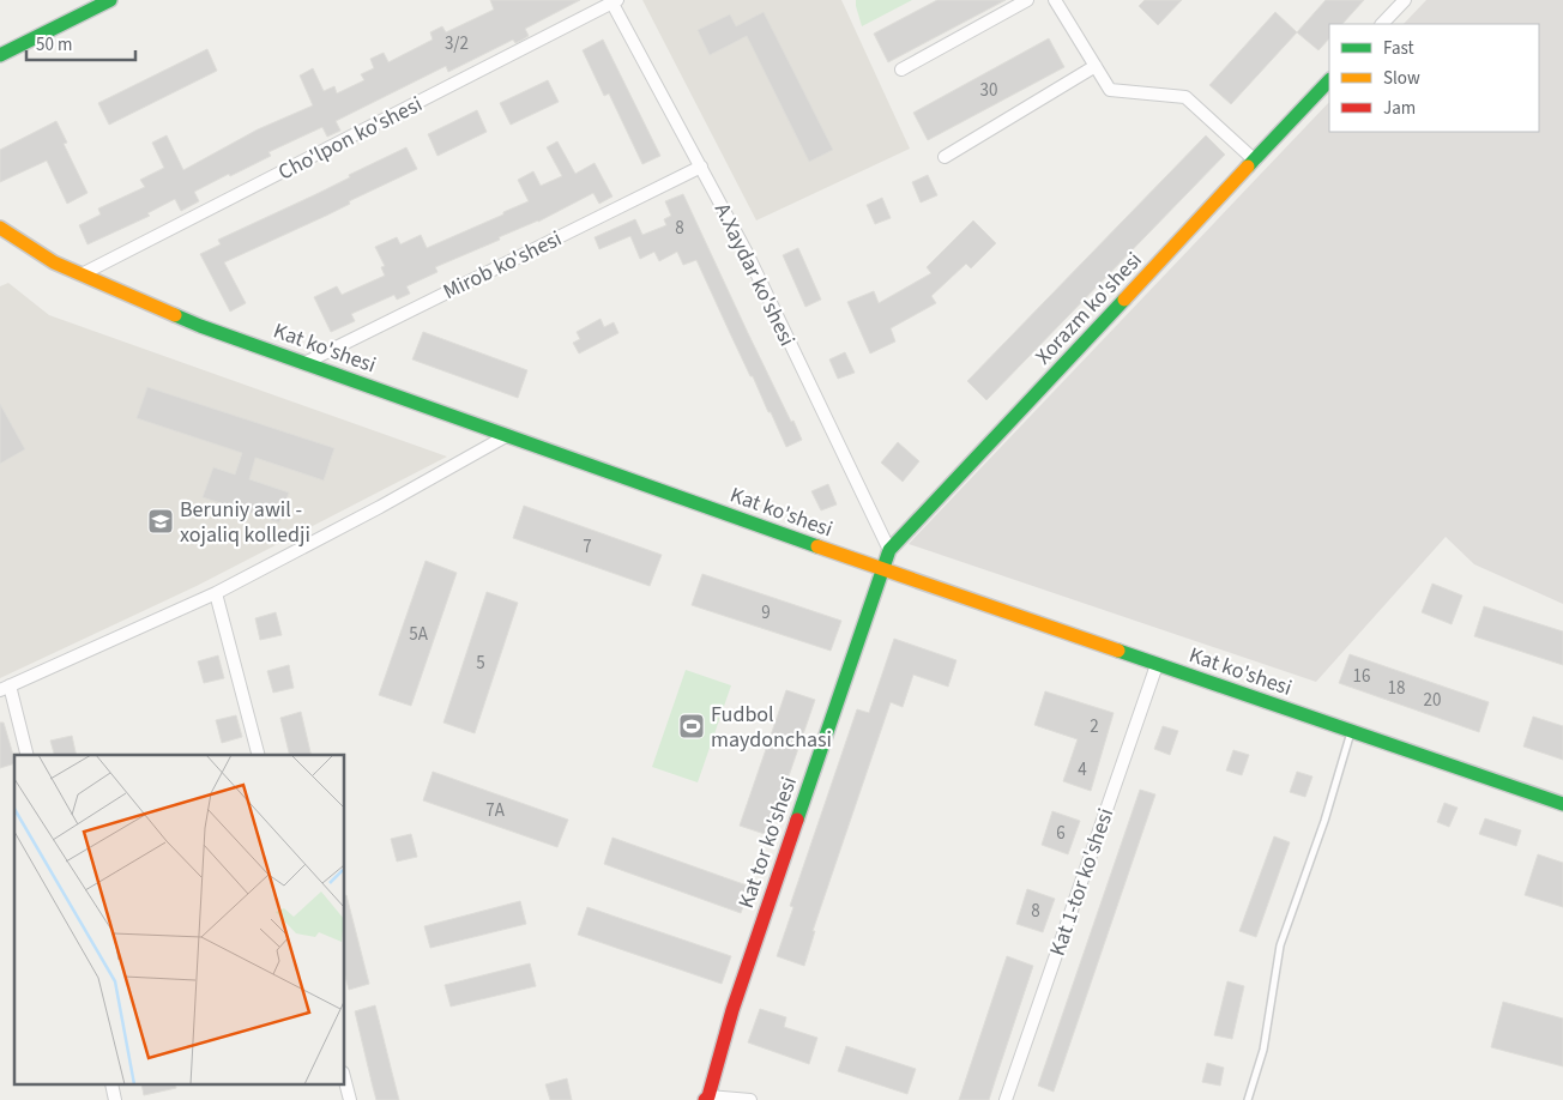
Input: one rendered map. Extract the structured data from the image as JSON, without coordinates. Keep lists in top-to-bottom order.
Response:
{
  "streets": {
    "street": [
      "Cho'lpon ko'shesi",
      "Mirob ko'shesi",
      "A.Xaydar ko'shesi",
      "Xorazm ko'shesi",
      "Kat ko'shesi",
      "Kat tor ko'shesi",
      "Kat 1-tor ko'shesi"
    ]
  },
  "crossings": [
    ["Cho'lpon ko'shesi", "A.Xaydar ko'shesi"],
    ["Cho'lpon ko'shesi", "Kat ko'shesi"],
    ["Mirob ko'shesi", "A.Xaydar ko'shesi"],
    ["Mirob ko'shesi", "Kat ko'shesi"],
    ["A.Xaydar ko'shesi", "Xorazm ko'shesi"],
    ["Xorazm ko'shesi", "Kat ko'shesi"],
    ["Xorazm ko'shesi", "Kat tor ko'shesi"],
    ["Kat ko'shesi", "Kat tor ko'shesi"],
    ["Kat ko'shesi", "Kat 1-tor ko'shesi"]
  ],
  "places": {
    "school or university": ["Beruniy awil - xojaliq kolledji"],
    "sports": ["Fudbol maydonchasi"]
  },
  "house_numbers": [
    "3/2",
    "30",
    "8",
    "7",
    "9",
    "5A",
    "5",
    "16",
    "18",
    "20",
    "2",
    "4",
    "7A",
    "6",
    "8"
  ],
  "legend": ["Fast", "Slow", "Jam"],
  "scale_bar": "50 m"
}
